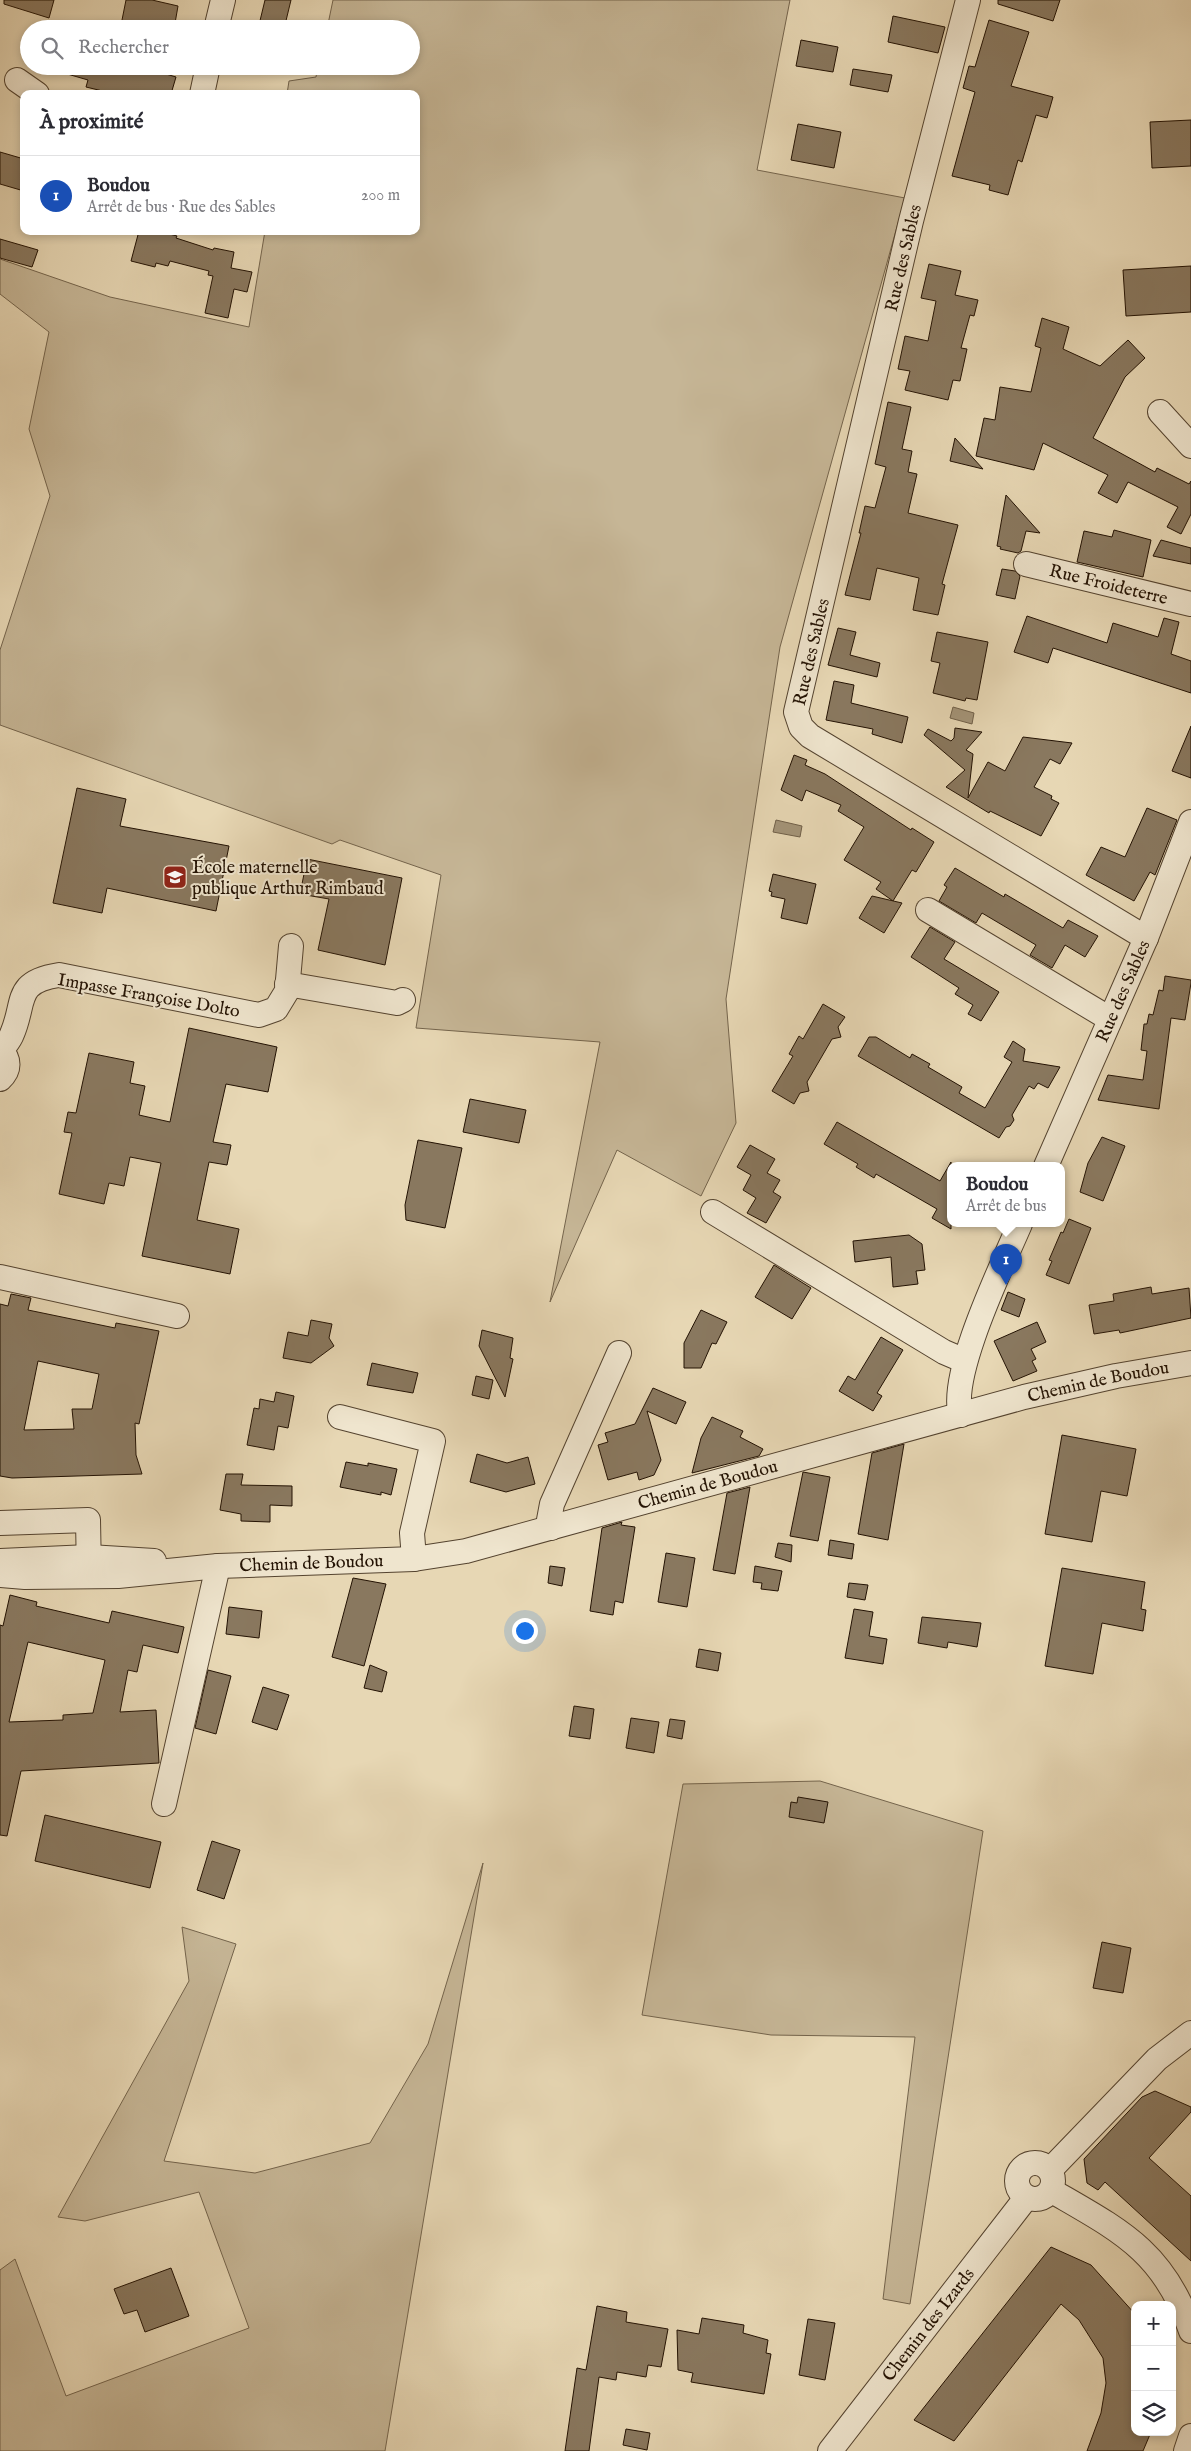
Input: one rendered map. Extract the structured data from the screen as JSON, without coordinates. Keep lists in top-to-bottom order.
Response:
{
  "streets": {
    "street": [
      "Rue des Sables",
      "Rue Froideterre",
      "Impasse Françoise Dolto",
      "Chemin de Boudou",
      "Chemin des Izards"
    ]
  },
  "places": {
    "school or university": ["École maternelle publique Arthur Rimbaud"]
  },
  "page": {
    "search": "Rechercher",
    "heading": "À proximité",
    "list": [
      {
        "mark": "1",
        "name": "Boudou",
        "note": "Arrêt de bus · Rue des Sables",
        "value": "200 m"
      }
    ],
    "popup": ["Boudou", "Arrêt de bus"],
    "pins": "1",
    "map_buttons": ["+", "−"]
  }
}
